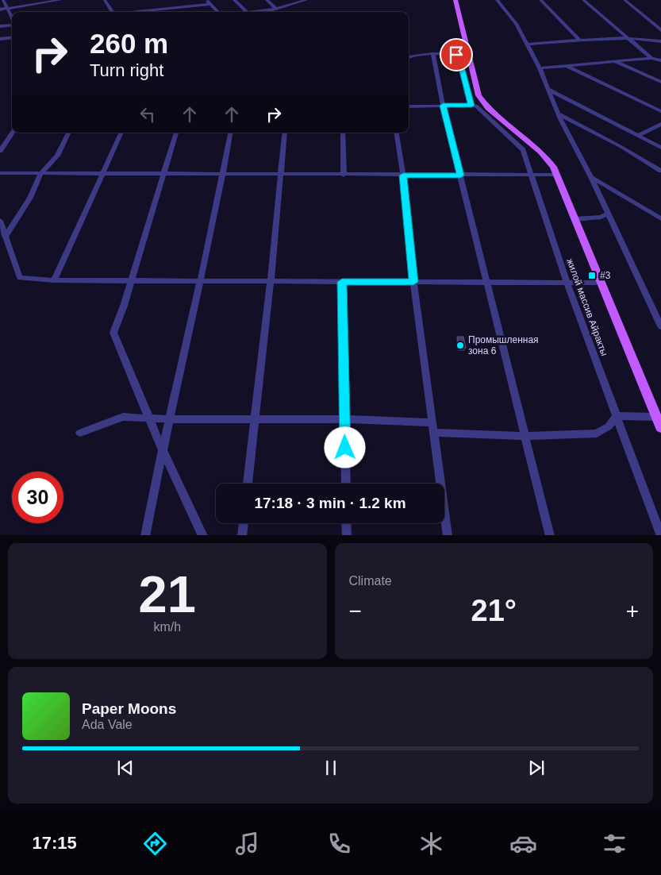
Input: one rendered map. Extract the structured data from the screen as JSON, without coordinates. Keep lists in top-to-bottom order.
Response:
{
  "streets": {
    "street": ["жилой массив Айракты"]
  },
  "places": {
    "transit": ["#3"],
    "other": ["Промышленная зона 6"]
  },
  "page": {
    "turn": ["260 m", "Turn right"],
    "limit": "30",
    "trip": "17:18 · 3 min · 1.2 km",
    "tile": [
      ["21", "km/h"],
      "Climate"
    ],
    "heat": ["−", "21°", "+"],
    "song": ["Paper Moons", "Ada Vale"],
    "tabs": "17:15"
  }
}
